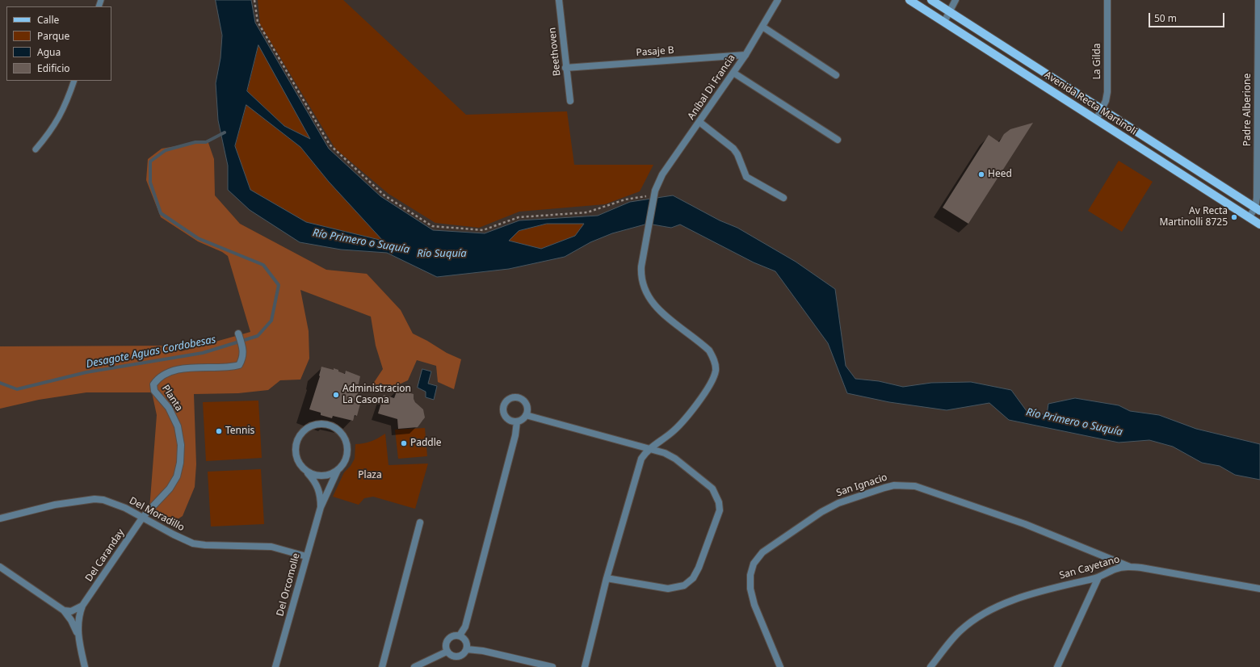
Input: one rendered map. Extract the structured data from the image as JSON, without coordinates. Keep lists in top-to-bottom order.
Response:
{
  "streets": {
    "main road": ["Avenida Recta Martinoli"],
    "street": [
      "Beethoven",
      "Pasaje B",
      "La Gilda",
      "Aníbal Di Francia",
      "Padre Alberione",
      "Planta",
      "San Ignacio",
      "Del Moradillo",
      "Del Caranday",
      "San Cayetano",
      "Del Orcomolle"
    ]
  },
  "crossings": [
    ["Beethoven", "Pasaje B"],
    ["Pasaje B", "Aníbal Di Francia"],
    ["La Gilda", "Avenida Recta Martinoli"],
    ["Avenida Recta Martinoli", "Padre Alberione"],
    ["Planta", "Del Moradillo"],
    ["Planta", "Del Caranday"],
    ["San Ignacio", "San Cayetano"],
    ["Del Moradillo", "Del Caranday"],
    ["Del Moradillo", "Del Orcomolle"]
  ],
  "water": ["Río Primero o Suquía", "Río Suquía", "Desagote Aguas Cordobesas"],
  "parks": ["Plaza"],
  "places": [
    "Heed",
    "Av Recta Martinolli 8725",
    "Administracion La Casona",
    "Tennis",
    "Paddle"
  ],
  "legend": [
    "Calle",
    "Parque",
    "Agua",
    "Edificio"
  ],
  "scale_bar": "50 m"
}
